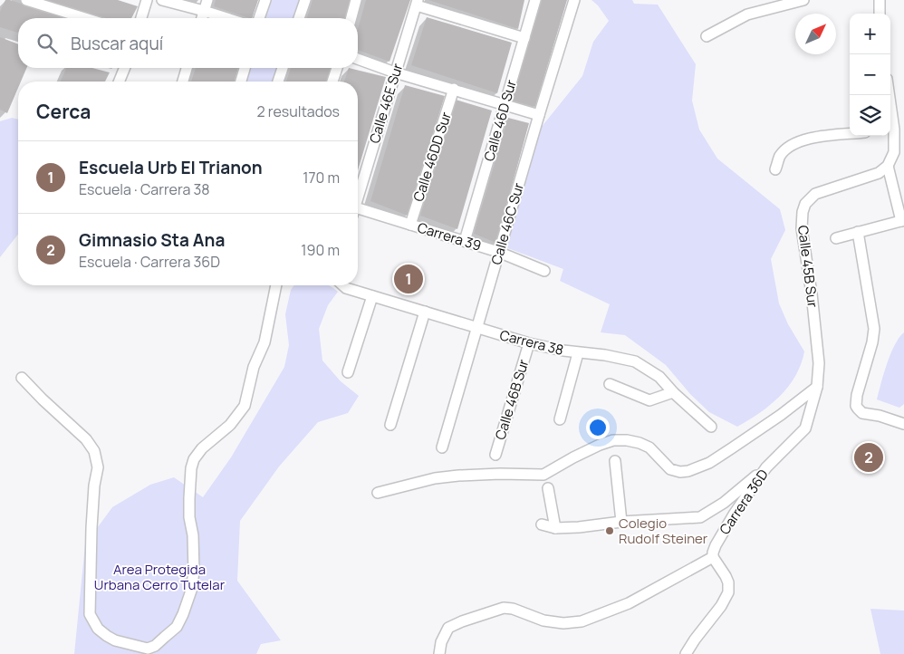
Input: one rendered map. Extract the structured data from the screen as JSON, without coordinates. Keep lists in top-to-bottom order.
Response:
{
  "streets": {
    "street": [
      "Calle 46E Sur",
      "Calle 46D Sur",
      "Calle 46DD Sur",
      "Calle 46C Sur",
      "Carrera 39",
      "Calle 45B Sur",
      "Carrera 38",
      "Calle 46B Sur",
      "Carrera 36D"
    ]
  },
  "crossings": [
    ["Calle 46D Sur", "Carrera 39"],
    ["Calle 46DD Sur", "Carrera 39"],
    ["Calle 46C Sur", "Carrera 39"],
    ["Calle 46C Sur", "Carrera 38"],
    ["Calle 45B Sur", "Carrera 36D"],
    ["Carrera 38", "Calle 46B Sur"]
  ],
  "parks": ["Area Protegida Urbana Cerro Tutelar"],
  "places": ["Colegio Rudolf Steiner"],
  "north": "top right",
  "page": {
    "map_buttons": ["+", "−"],
    "search": "Buscar aquí",
    "heading": ["Cerca", "2 resultados"],
    "list": [
      {
        "mark": "1",
        "name": "Escuela Urb El Trianon",
        "note": "Escuela · Carrera 38",
        "value": "170 m"
      },
      {
        "mark": "2",
        "name": "Gimnasio Sta Ana",
        "note": "Escuela · Carrera 36D",
        "value": "190 m"
      }
    ],
    "pins": ["1", "2"]
  }
}
